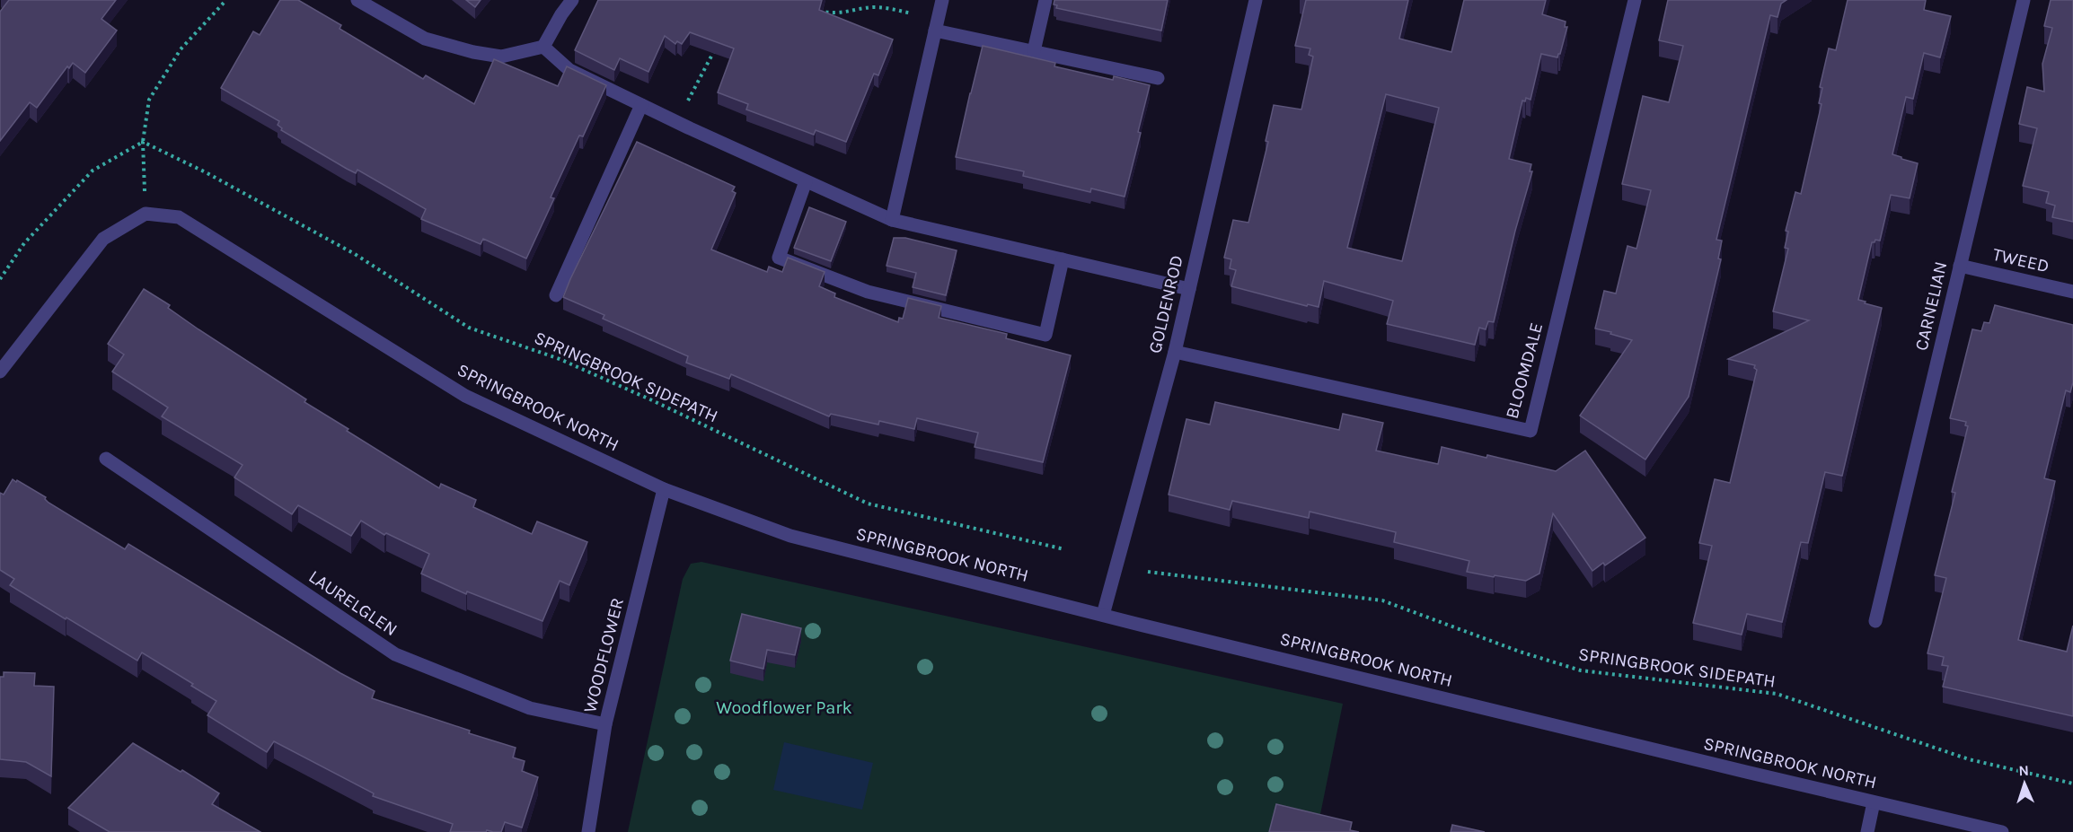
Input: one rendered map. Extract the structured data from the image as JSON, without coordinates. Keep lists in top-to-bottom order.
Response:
{
  "streets": {
    "street": [
      "TWEED",
      "GOLDENROD",
      "CARNELIAN",
      "BLOOMDALE",
      "SPRINGBROOK NORTH",
      "LAURELGLEN",
      "WOODFLOWER"
    ],
    "path": ["SPRINGBROOK SIDEPATH"]
  },
  "crossings": [
    ["TWEED", "CARNELIAN"],
    ["GOLDENROD", "BLOOMDALE"],
    ["GOLDENROD", "SPRINGBROOK NORTH"],
    ["SPRINGBROOK NORTH", "WOODFLOWER"],
    ["LAURELGLEN", "WOODFLOWER"]
  ],
  "parks": ["Woodflower Park"],
  "north": "top"
}
